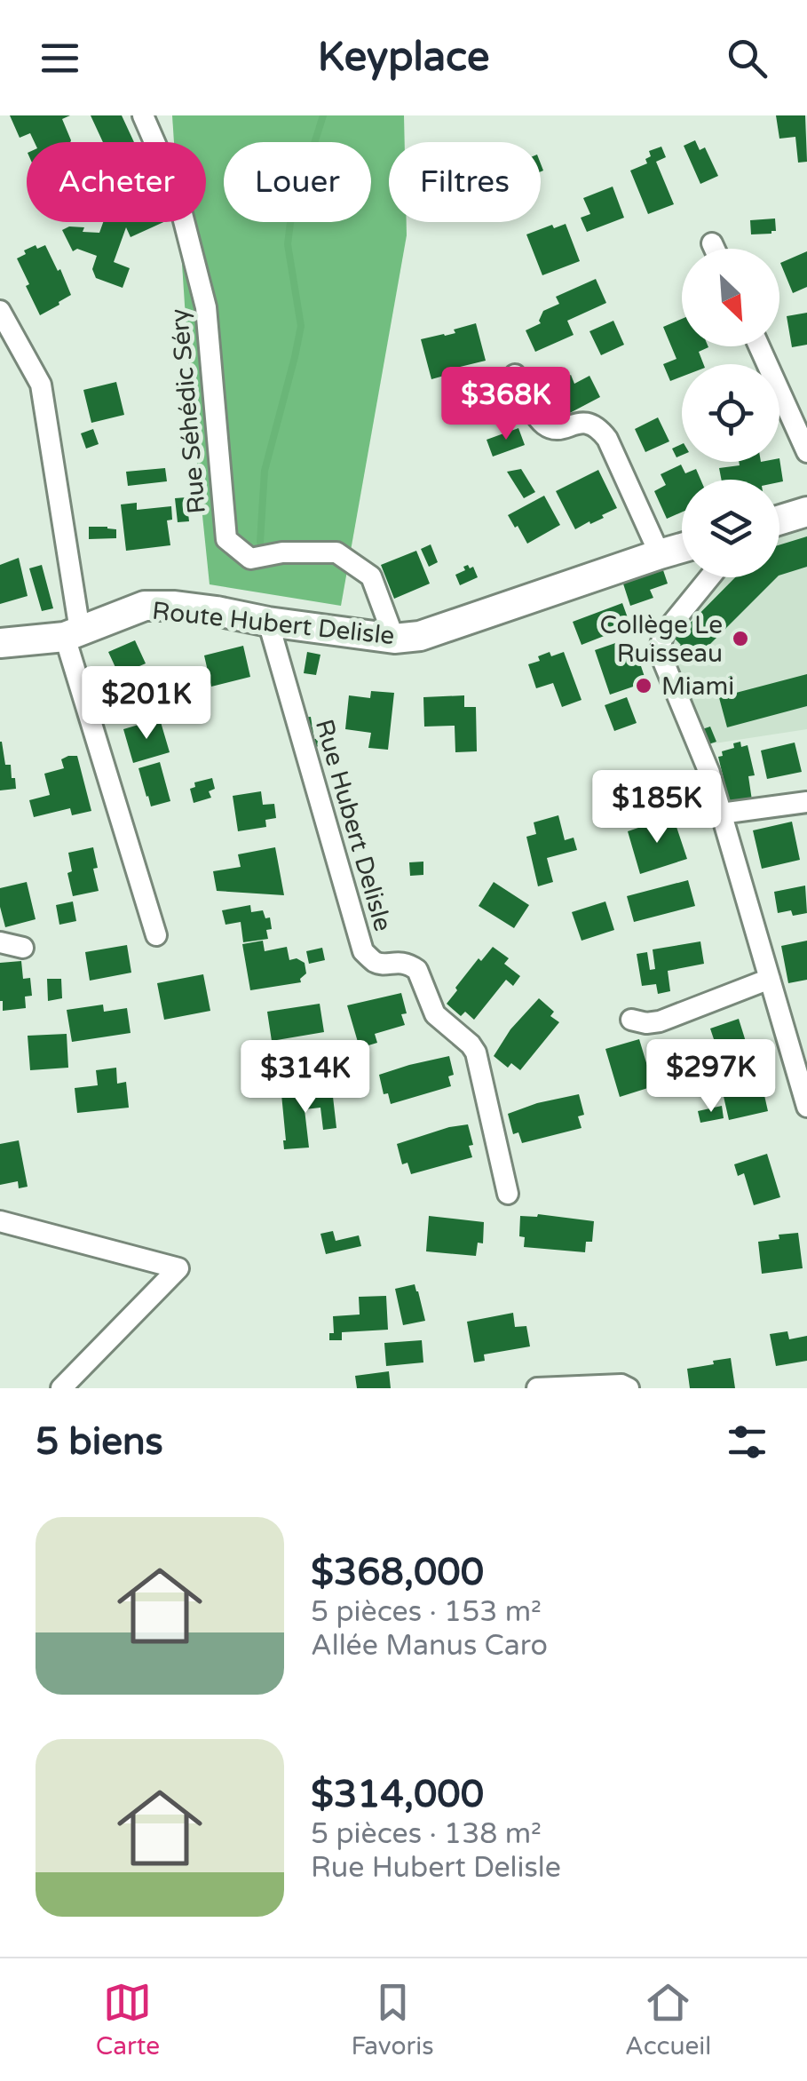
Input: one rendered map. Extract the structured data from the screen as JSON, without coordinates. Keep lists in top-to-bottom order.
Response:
{
  "streets": {
    "main road": ["Route Hubert Delisle"],
    "street": ["Rue Séhédic Séry", "Rue Hubert Delisle"]
  },
  "crossings": [
    ["Rue Séhédic Séry", "Route Hubert Delisle"],
    ["Route Hubert Delisle", "Rue Hubert Delisle"]
  ],
  "places": ["Collège Le Ruisseau", "Miami"],
  "north": "bottom right",
  "page": {
    "header": "Keyplace",
    "chip": ["Acheter", "Louer", "Filtres"],
    "price": [
      "$368K",
      "$201K",
      "$185K",
      "$297K",
      "$314K"
    ],
    "heading": "5 biens",
    "list": [
      {
        "name": "$368,000",
        "note": "5 pièces · 153 m² · Allée Manus Caro"
      },
      {
        "name": "$314,000",
        "note": "5 pièces · 138 m² · Rue Hubert Delisle"
      }
    ],
    "tabs": ["Carte", "Favoris", "Accueil"]
  }
}
